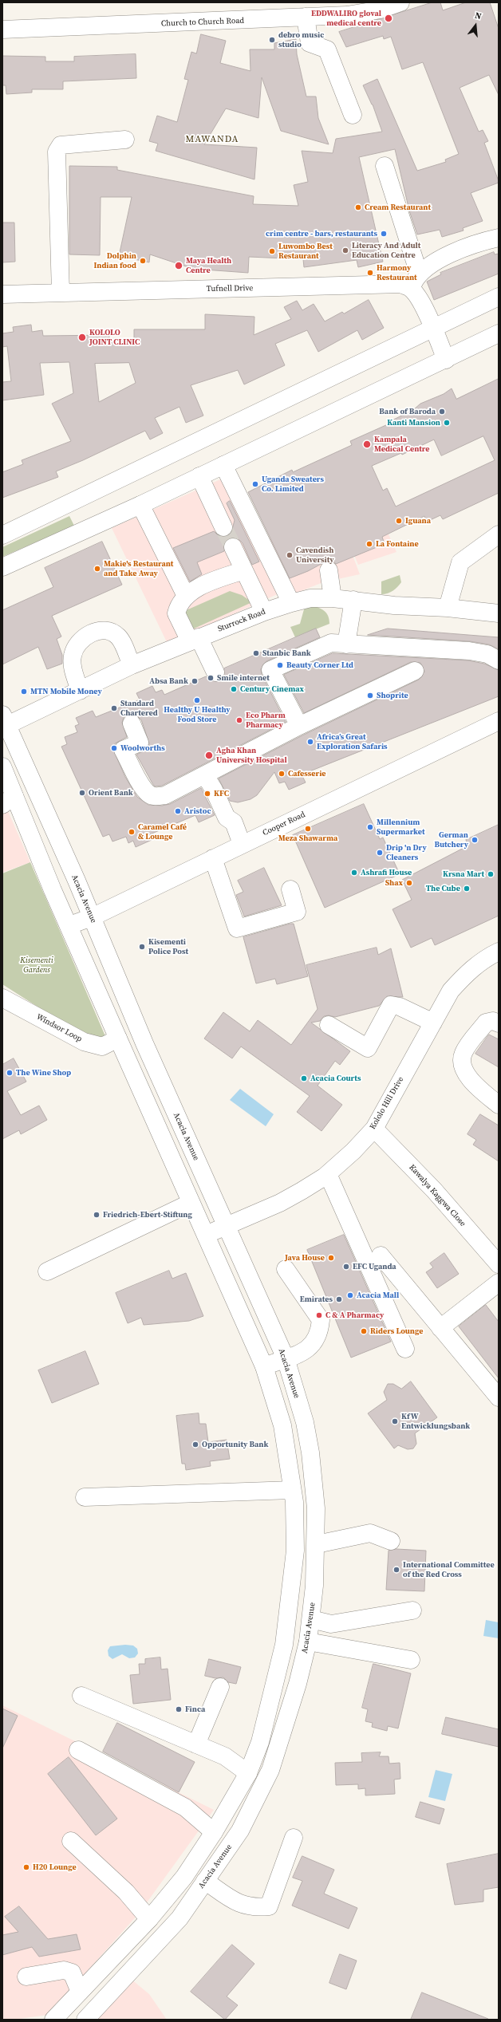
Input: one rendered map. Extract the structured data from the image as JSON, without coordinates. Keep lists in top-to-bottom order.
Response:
{
  "streets": {
    "main road": [
      "Church to Church Road",
      "Tufnell Drive",
      "Sturrock Road",
      "Cooper Road",
      "Acacia Avenue",
      "Windsor Loop",
      "Kololo Hill Drive",
      "Kawalya Kaggwa Close"
    ]
  },
  "crossings": [
    ["Sturrock Road", "Acacia Avenue"],
    ["Cooper Road", "Acacia Avenue"],
    ["Acacia Avenue", "Kololo Hill Drive"],
    ["Kololo Hill Drive", "Kawalya Kaggwa Close"]
  ],
  "districts": ["MAWANDA"],
  "parks": ["Kisementi Gardens"],
  "places": [
    "EDDWALIRO gloval medical centre",
    "debro music studio",
    "Cream Restaurant",
    "crim centre - bars, restaurants",
    "Literacy And Adult Education Centre",
    "Luwombo Best Restaurant",
    "Dolphin Indian food",
    "Maya Health Centre",
    "Harmony Restaurant",
    "KOLOLO JOINT CLINIC",
    "Bank of Baroda",
    "Kanti Mansion",
    "Kampala Medical Centre",
    "Uganda Sweaters Co. Limited",
    "Iguana",
    "La Fontaine",
    "Cavendish University",
    "Makie's Restaurant and Take Away",
    "Stanbic Bank",
    "Beauty Corner Ltd",
    "Smile internet",
    "Absa Bank",
    "Century Cinemax",
    "MTN Mobile Money",
    "Shoprite",
    "Healthy U Healthy Food Store",
    "Standard Chartered",
    "Eco Pharm Pharmacy",
    "Africa’s Great Exploration Safaris",
    "Woolworths",
    "Agha Khan University Hospital",
    "Cafesserie",
    "Orient Bank",
    "KFC",
    "Aristoc",
    "Millennium Supermarket",
    "Meza Shawarma",
    "Caramel Café & Lounge",
    "German Butchery",
    "Drip 'n Dry Cleaners",
    "Ashrafi House",
    "Krsna Mart",
    "Shax",
    "The Cube",
    "Kisementi Police Post",
    "The Wine Shop",
    "Acacia Courts",
    "Friedrich-Ebert-Stiftung",
    "Java House",
    "EFC Uganda",
    "Acacia Mall",
    "Emirates",
    "C & A Pharmacy",
    "Riders Lounge",
    "KfW Entwicklungsbank",
    "Opportunity Bank",
    "International Committee of the Red Cross",
    "Finca",
    "H20 Lounge"
  ],
  "north": "top"
}
